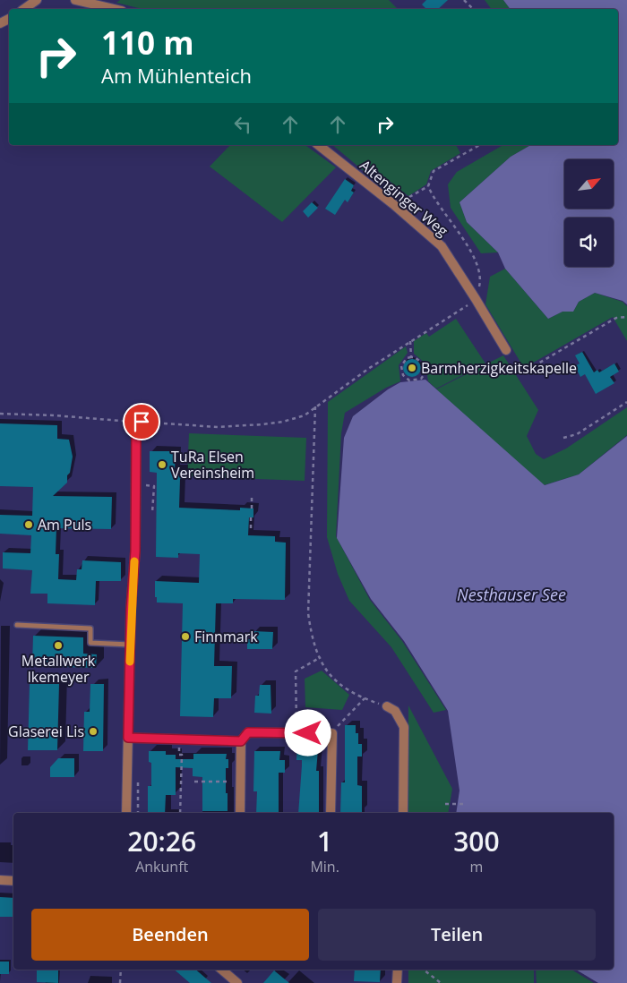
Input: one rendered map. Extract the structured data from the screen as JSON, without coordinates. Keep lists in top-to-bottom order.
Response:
{
  "streets": {
    "street": ["Altenginger Weg"]
  },
  "water": ["Nesthauser See"],
  "places": [
    "Barmherzigkeitskapelle",
    "TuRa Elsen Vereinsheim",
    "Am Puls",
    "Finnmark",
    "Metallwerk Ikemeyer",
    "Glaserei Lis"
  ],
  "north": "top right",
  "page": {
    "turn": ["110 m", "Am Mühlenteich"],
    "eta": [
      "20:26",
      "Ankunft",
      "1",
      "Min.",
      "300",
      "m"
    ],
    "buttons": ["Beenden", "Teilen"]
  }
}
